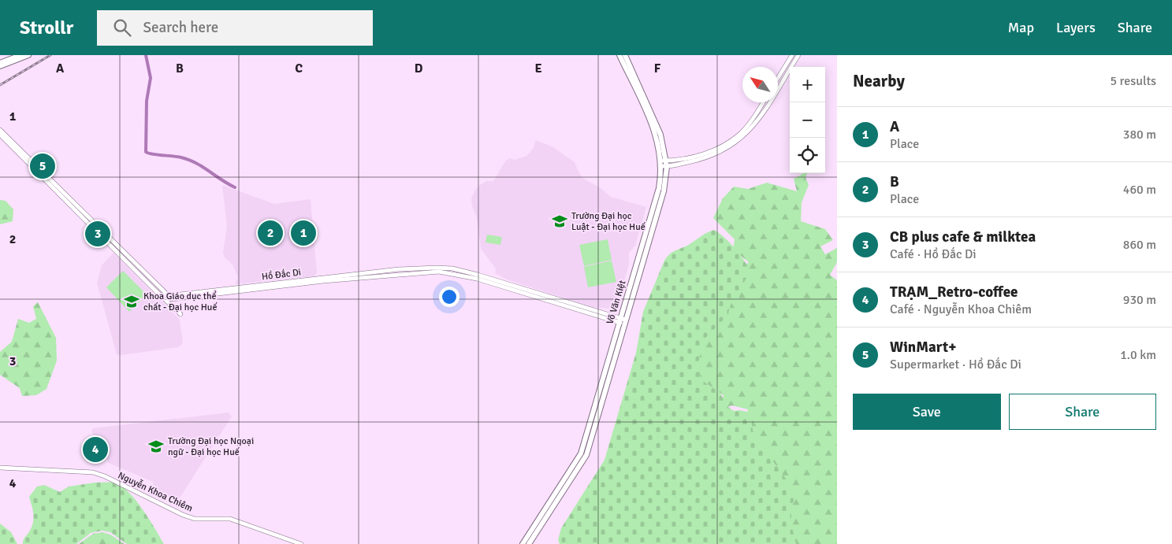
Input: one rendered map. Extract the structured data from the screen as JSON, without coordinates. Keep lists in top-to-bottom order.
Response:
{
  "streets": {
    "main road": ["Võ Văn Kiệt"],
    "street": ["Hồ Đắc Di", "Nguyễn Khoa Chiêm"]
  },
  "crossings": [
    ["Hồ Đắc Di", "Võ Văn Kiệt"]
  ],
  "places": {
    "school or university": ["Trường Đại học Luật - Đại học Huế", "Khoa Giáo dục thể chất - Đại học Huế", "Trường Đại học Ngoại ngữ - Đại học Huế"]
  },
  "north": "top left",
  "page": {
    "header": "Strollr",
    "search": "Search here",
    "nav": ["Map", "Layers", "Share"],
    "heading": ["Nearby", "5 results"],
    "map_buttons": ["+", "−"],
    "list": [
      {
        "mark": "1",
        "name": "A",
        "note": "Place",
        "value": "380 m"
      },
      {
        "mark": "2",
        "name": "B",
        "note": "Place",
        "value": "460 m"
      },
      {
        "mark": "3",
        "name": "CB plus cafe & milktea",
        "note": "Café · Hồ Đắc Di",
        "value": "860 m"
      },
      {
        "mark": "4",
        "name": "TRẠM_Retro-coffee",
        "note": "Café · Nguyễn Khoa Chiêm",
        "value": "930 m"
      },
      {
        "mark": "5",
        "name": "WinMart+",
        "note": "Supermarket · Hồ Đắc Di",
        "value": "1.0 km"
      }
    ],
    "pins": [
      "5",
      "1",
      "2",
      "3",
      "4"
    ],
    "buttons": ["Save", "Share"]
  },
  "grid": {
    "columns": [
      "A",
      "B",
      "C",
      "D",
      "E",
      "F"
    ],
    "rows": [
      "1",
      "2",
      "3",
      "4"
    ]
  }
}
